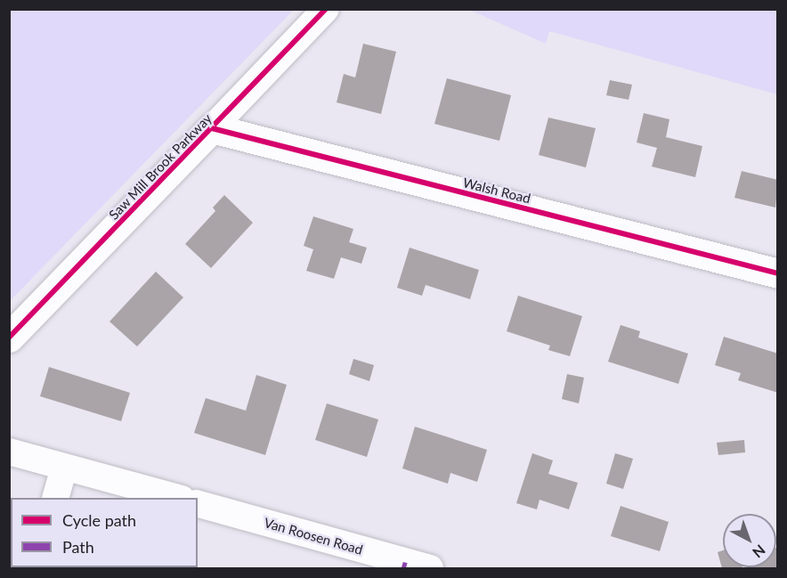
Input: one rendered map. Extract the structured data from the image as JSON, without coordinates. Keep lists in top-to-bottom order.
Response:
{
  "streets": {
    "street": ["Saw Mill Brook Parkway", "Walsh Road", "Van Roosen Road"]
  },
  "crossings": [
    ["Saw Mill Brook Parkway", "Walsh Road"]
  ],
  "legend": ["Cycle path", "Path"],
  "north": "bottom right"
}
